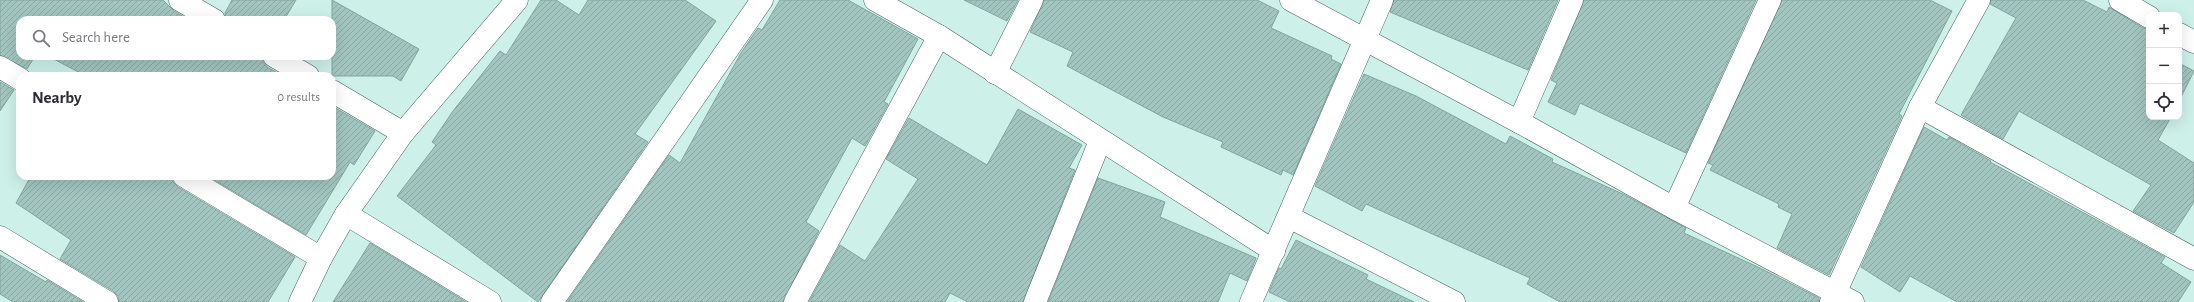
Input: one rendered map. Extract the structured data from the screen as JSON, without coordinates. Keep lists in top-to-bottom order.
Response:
{
  "page": {
    "map_buttons": ["+", "−"],
    "search": "Search here",
    "heading": ["Nearby", "0 results"]
  }
}
